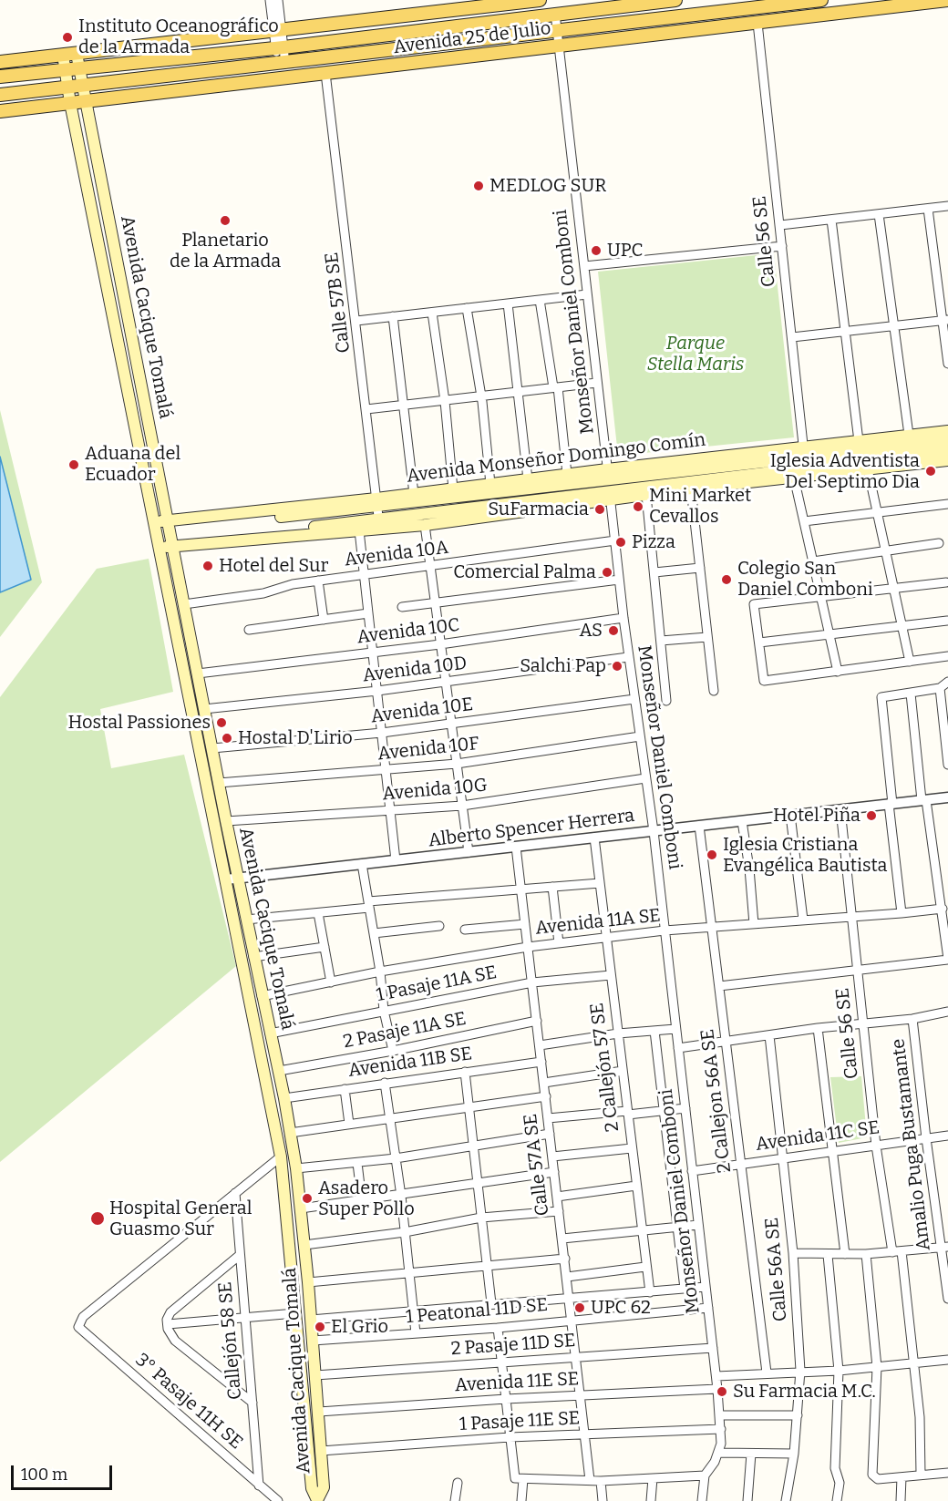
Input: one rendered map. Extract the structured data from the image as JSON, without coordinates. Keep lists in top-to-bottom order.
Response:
{
  "streets": {
    "main road": ["Avenida 25 de Julio", "Avenida Cacique Tomalá", "Avenida Monseñor Domingo Comín"],
    "street": [
      "Calle 56 SE",
      "Calle 57B SE",
      "Monseñor Daniel Comboni",
      "Avenida 10A",
      "Avenida 10C",
      "Avenida 10D",
      "Avenida 10E",
      "Avenida 10F",
      "Avenida 10G",
      "Alberto Spencer Herrera",
      "Avenida 11A SE",
      "1 Pasaje 11A SE",
      "2 Pasaje 11A SE",
      "Avenida 11B SE",
      "2 Callejón 57 SE",
      "2 Callejon 56A SE",
      "Avenida 11C SE",
      "Amalio Puga Bustamante",
      "Calle 57A SE",
      "Calle 56A SE",
      "1 Peatonal 11D SE",
      "Callejón 58 SE",
      "2 Pasaje 11D SE",
      "Avenida 11E SE",
      "3° Pasaje 11H SE",
      "1 Pasaje 11E SE"
    ]
  },
  "crossings": [
    ["Avenida 25 de Julio", "Calle 56 SE"],
    ["Avenida 25 de Julio", "Calle 57B SE"],
    ["Avenida 25 de Julio", "Avenida Cacique Tomalá"],
    ["Avenida 25 de Julio", "Monseñor Daniel Comboni"],
    ["Calle 56 SE", "Avenida Monseñor Domingo Comín"],
    ["Calle 56 SE", "Alberto Spencer Herrera"],
    ["Calle 56 SE", "Avenida 11A SE"],
    ["Calle 56 SE", "Avenida 11C SE"],
    ["Calle 57B SE", "Avenida Monseñor Domingo Comín"],
    ["Avenida Cacique Tomalá", "Avenida Monseñor Domingo Comín"],
    ["Avenida Cacique Tomalá", "Avenida 10A"],
    ["Avenida Cacique Tomalá", "Avenida 10C"],
    ["Avenida Cacique Tomalá", "Avenida 10D"],
    ["Avenida Cacique Tomalá", "Avenida 10E"],
    ["Avenida Cacique Tomalá", "Avenida 10F"],
    ["Avenida Cacique Tomalá", "Avenida 10G"],
    ["Avenida Cacique Tomalá", "Alberto Spencer Herrera"],
    ["Avenida Cacique Tomalá", "Avenida 11A SE"],
    ["Avenida Cacique Tomalá", "1 Pasaje 11A SE"],
    ["Avenida Cacique Tomalá", "2 Pasaje 11A SE"],
    ["Avenida Cacique Tomalá", "Avenida 11B SE"],
    ["Avenida Cacique Tomalá", "1 Peatonal 11D SE"],
    ["Avenida Cacique Tomalá", "2 Pasaje 11D SE"],
    ["Avenida Cacique Tomalá", "Avenida 11E SE"],
    ["Avenida Cacique Tomalá", "1 Pasaje 11E SE"],
    ["Monseñor Daniel Comboni", "Avenida Monseñor Domingo Comín"],
    ["Monseñor Daniel Comboni", "Avenida 10A"],
    ["Monseñor Daniel Comboni", "Avenida 10C"],
    ["Monseñor Daniel Comboni", "Avenida 10D"],
    ["Monseñor Daniel Comboni", "Avenida 10E"],
    ["Monseñor Daniel Comboni", "Avenida 10F"],
    ["Monseñor Daniel Comboni", "Avenida 10G"],
    ["Monseñor Daniel Comboni", "Alberto Spencer Herrera"],
    ["Monseñor Daniel Comboni", "Avenida 11A SE"],
    ["Monseñor Daniel Comboni", "Avenida 11C SE"],
    ["Monseñor Daniel Comboni", "1 Peatonal 11D SE"],
    ["Monseñor Daniel Comboni", "2 Pasaje 11D SE"],
    ["Monseñor Daniel Comboni", "Avenida 11E SE"],
    ["Monseñor Daniel Comboni", "1 Pasaje 11E SE"],
    ["Alberto Spencer Herrera", "2 Callejón 57 SE"],
    ["Alberto Spencer Herrera", "2 Callejon 56A SE"],
    ["Alberto Spencer Herrera", "Calle 57A SE"],
    ["Avenida 11A SE", "2 Callejón 57 SE"],
    ["Avenida 11A SE", "2 Callejon 56A SE"],
    ["Avenida 11A SE", "Calle 57A SE"],
    ["1 Pasaje 11A SE", "2 Callejón 57 SE"],
    ["1 Pasaje 11A SE", "Calle 57A SE"],
    ["2 Pasaje 11A SE", "Calle 57A SE"],
    ["Avenida 11B SE", "Calle 57A SE"],
    ["2 Callejon 56A SE", "Avenida 11C SE"],
    ["Avenida 11C SE", "Amalio Puga Bustamante"],
    ["Avenida 11C SE", "Calle 56A SE"],
    ["Calle 57A SE", "1 Peatonal 11D SE"],
    ["Calle 57A SE", "2 Pasaje 11D SE"],
    ["Calle 57A SE", "Avenida 11E SE"],
    ["Calle 57A SE", "1 Pasaje 11E SE"],
    ["Callejón 58 SE", "3° Pasaje 11H SE"]
  ],
  "parks": ["Parque Stella Maris"],
  "places": [
    "Instituto Oceanográfico de la Armada",
    "MEDLOG SUR",
    "Planetario de la Armada",
    "UPC",
    "Aduana del Ecuador",
    "Iglesia Adventista Del Septimo Dia",
    "Mini Market Cevallos",
    "SuFarmacia",
    "Pizza",
    "Hotel del Sur",
    "Comercial Palma",
    "Colegio San Daniel Comboni",
    "AS",
    "Salchi Pap",
    "Hostal Passiones",
    "Hostal D'Lirio",
    "Hotel Piña",
    "Iglesia Cristiana Evangélica Bautista",
    "Asadero Super Pollo",
    "Hospital General Guasmo Sur",
    "UPC 62",
    "El Grio",
    "Su Farmacia M.C."
  ],
  "scale_bar": "100 m"
}
